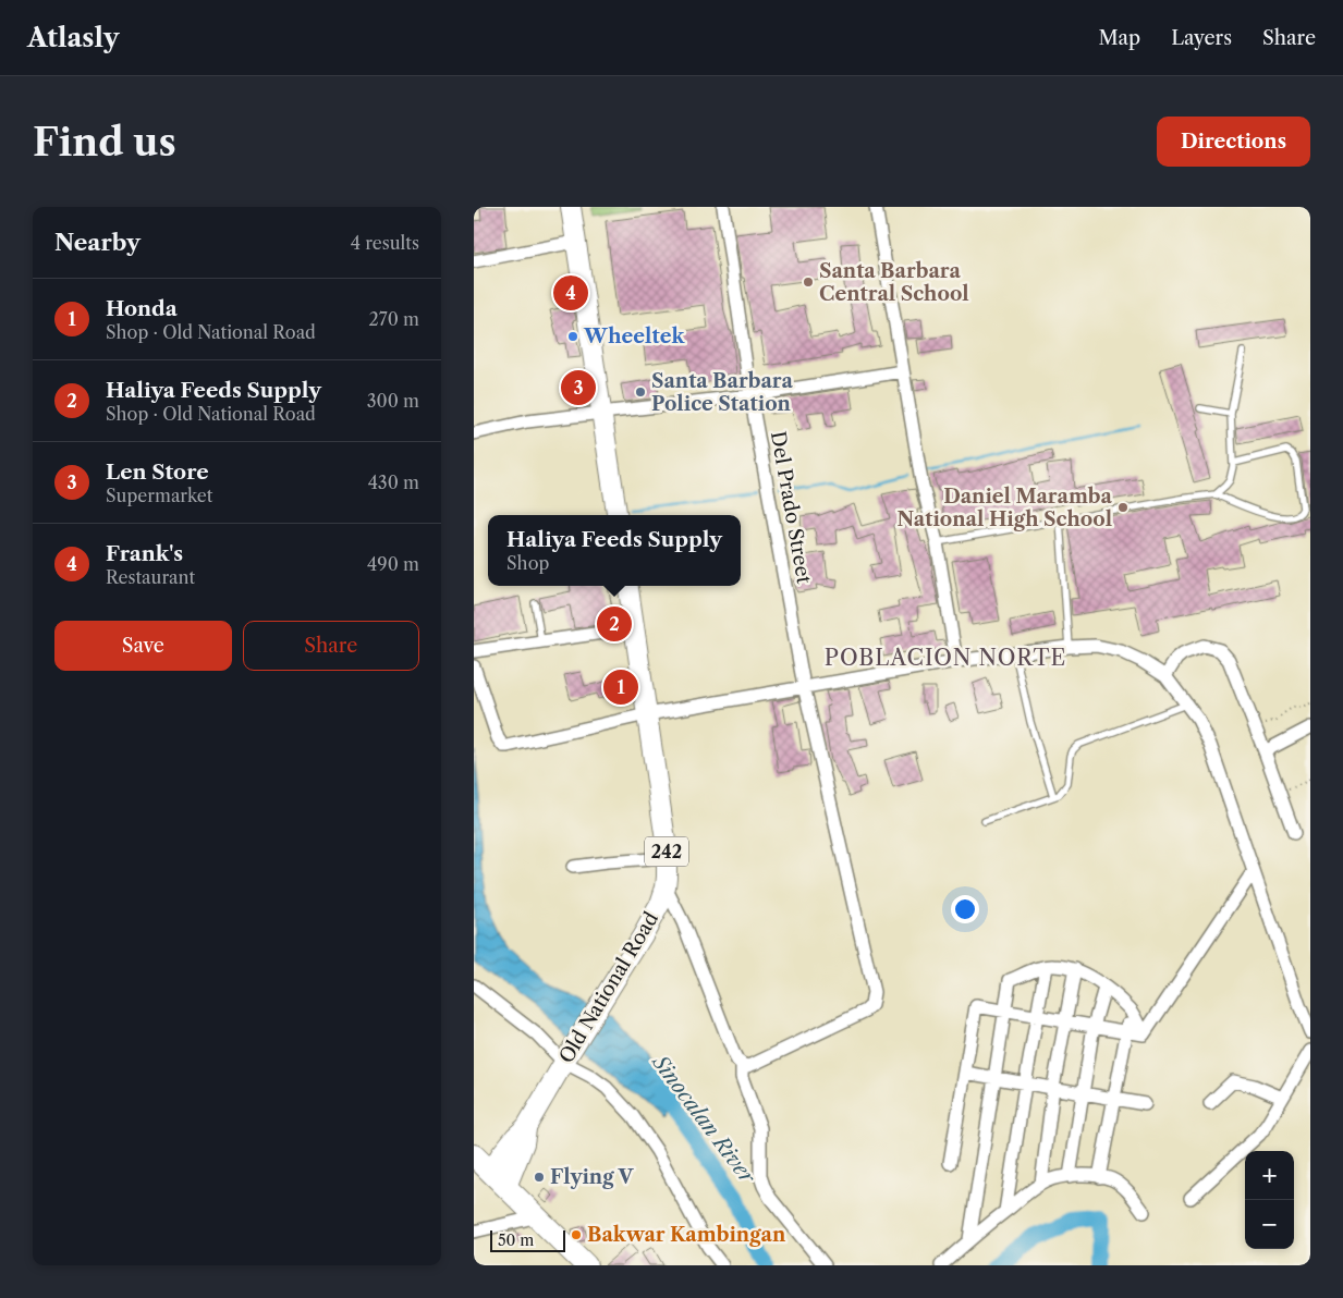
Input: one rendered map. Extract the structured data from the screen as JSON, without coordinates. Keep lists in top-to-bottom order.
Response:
{
  "streets": {
    "main road": ["242", "Old National Road"],
    "street": ["Del Prado Street"]
  },
  "districts": ["POBLACION NORTE"],
  "water": ["Sinocalan River"],
  "places": [
    "Santa Barbara Central School",
    "Wheeltek",
    "Santa Barbara Police Station",
    "Daniel Maramba National High School",
    "Flying V",
    "Bakwar Kambingan"
  ],
  "scale_bar": "50 m",
  "page": {
    "header": "Atlasly",
    "nav": ["Map", "Layers", "Share"],
    "buttons": [
      "Directions",
      ["Save", "Share"]
    ],
    "title": "Find us",
    "heading": ["Nearby", "4 results"],
    "pins": [
      "4",
      "3",
      "2",
      "1"
    ],
    "list": [
      {
        "mark": "1",
        "name": "Honda",
        "note": "Shop · Old National Road",
        "value": "270 m"
      },
      {
        "mark": "2",
        "name": "Haliya Feeds Supply",
        "note": "Shop · Old National Road",
        "value": "300 m"
      },
      {
        "mark": "3",
        "name": "Len Store",
        "note": "Supermarket",
        "value": "430 m"
      },
      {
        "mark": "4",
        "name": "Frank's",
        "note": "Restaurant",
        "value": "490 m"
      }
    ],
    "popup": ["Haliya Feeds Supply", "Shop"],
    "map_buttons": ["+", "−"],
    "scale": "50 m"
  }
}
